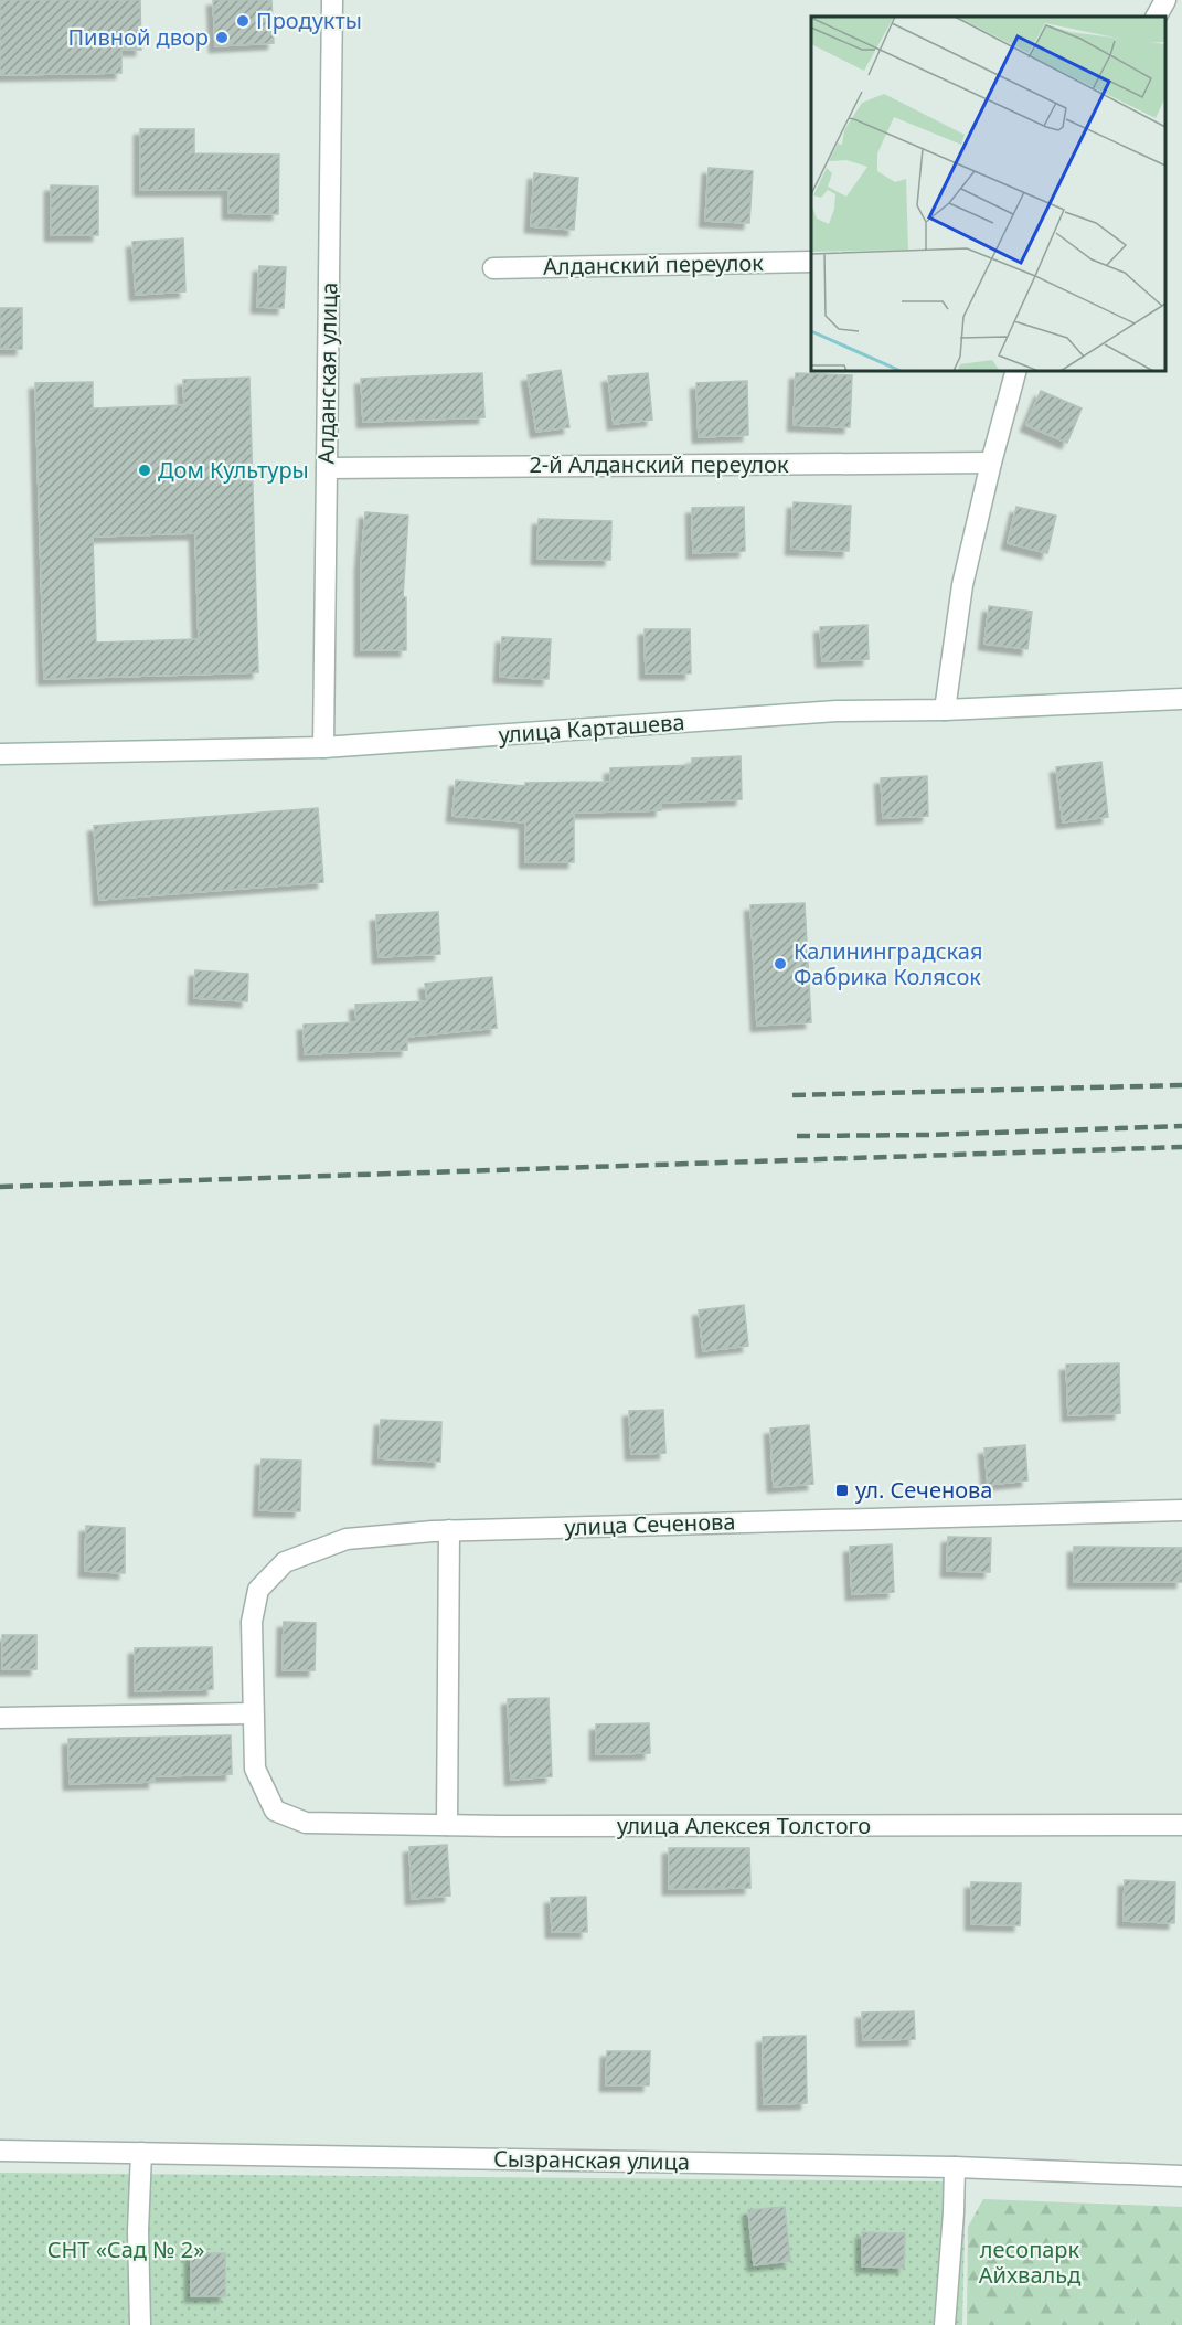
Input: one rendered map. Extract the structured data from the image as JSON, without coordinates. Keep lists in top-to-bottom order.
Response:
{
  "streets": {
    "street": [
      "Алданский переулок",
      "Алданская улица",
      "2-й Алданский переулок",
      "улица Карташева",
      "улица Сеченова",
      "улица Алексея Толстого",
      "Сызранская улица"
    ]
  },
  "crossings": [
    ["Алданская улица", "2-й Алданский переулок"],
    ["Алданская улица", "улица Карташева"],
    ["улица Сеченова", "улица Алексея Толстого"]
  ],
  "parks": ["СНТ «Сад № 2»", "лесопарк Айхвальд"],
  "places": {
    "other": [
      "Продукты",
      "Пивной двор",
      "Дом Культуры",
      "Калининградская Фабрика Колясок"
    ],
    "transit": ["ул. Сеченова"]
  }
}
